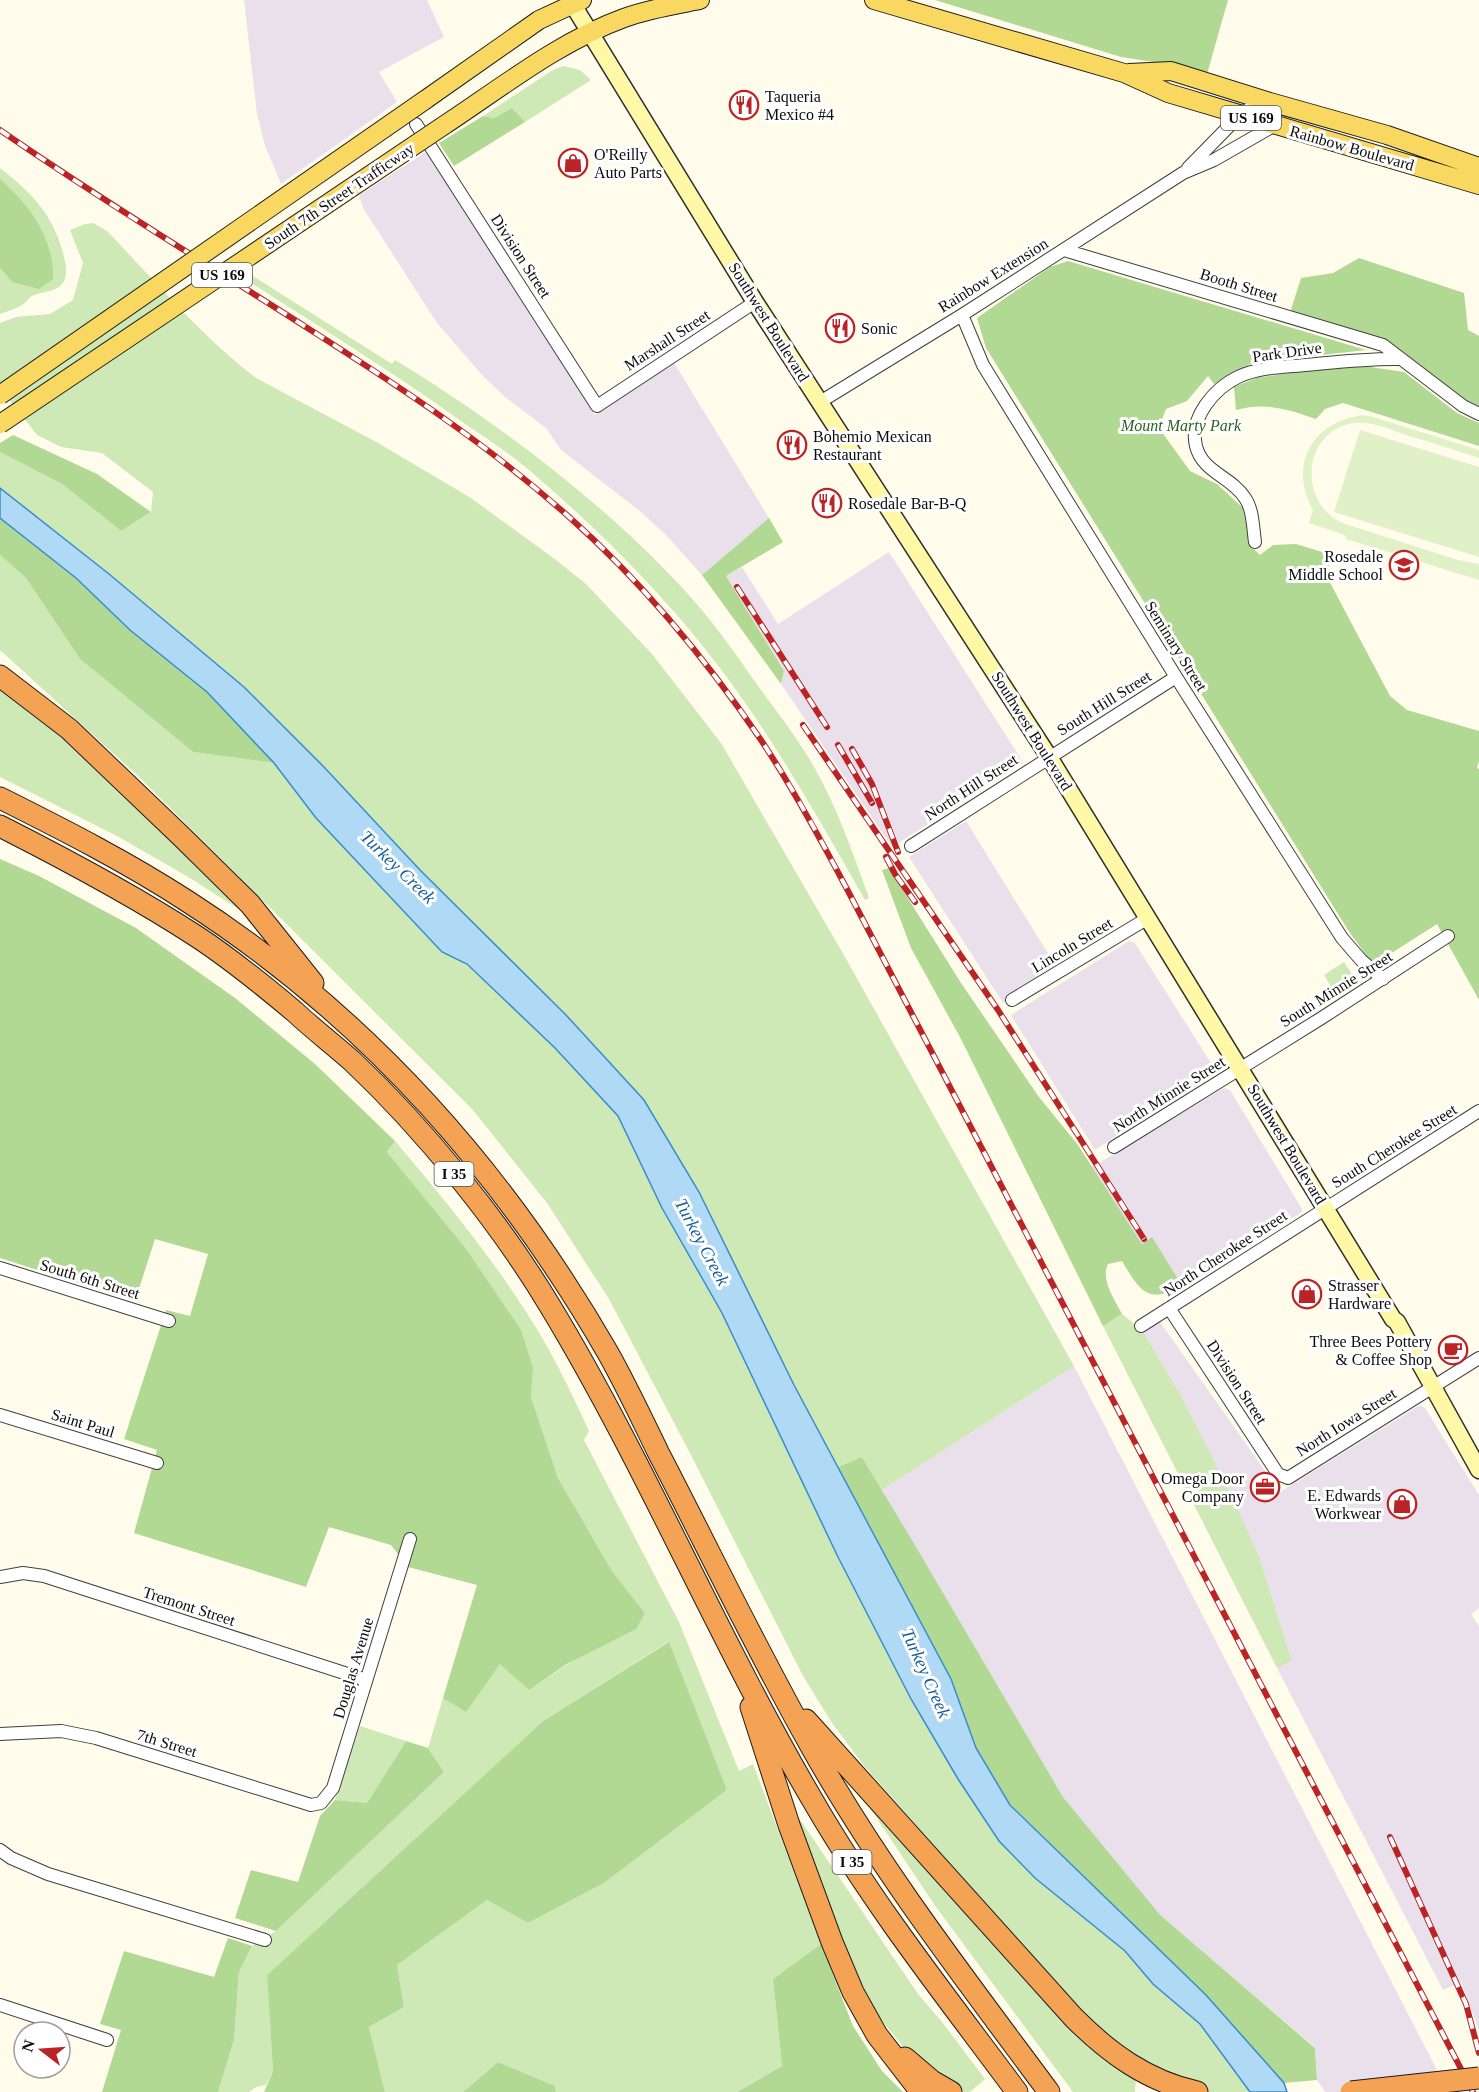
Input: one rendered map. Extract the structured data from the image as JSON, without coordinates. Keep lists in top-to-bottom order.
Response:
{
  "streets": {
    "highway": ["I 35"],
    "main road": [
      "US 169",
      "Rainbow Boulevard",
      "South 7th Street Trafficway",
      "Southwest Boulevard"
    ],
    "street": [
      "Division Street",
      "Rainbow Extension",
      "Booth Street",
      "Marshall Street",
      "Park Drive",
      "Seminary Street",
      "South Hill Street",
      "North Hill Street",
      "Lincoln Street",
      "South Minnie Street",
      "North Minnie Street",
      "South Cherokee Street",
      "North Cherokee Street",
      "South 6th Street",
      "North Iowa Street",
      "Saint Paul",
      "Tremont Street",
      "Douglas Avenue",
      "7th Street"
    ]
  },
  "crossings": [
    ["US 169", "South 7th Street Trafficway"],
    ["US 169", "Southwest Boulevard"],
    ["Rainbow Boulevard", "Rainbow Extension"],
    ["South 7th Street Trafficway", "Southwest Boulevard"],
    ["Division Street", "Marshall Street"],
    ["Division Street", "North Cherokee Street"],
    ["Division Street", "North Iowa Street"],
    ["Rainbow Extension", "Booth Street"],
    ["Rainbow Extension", "Southwest Boulevard"],
    ["Rainbow Extension", "Seminary Street"],
    ["Booth Street", "Park Drive"],
    ["Southwest Boulevard", "Marshall Street"],
    ["Southwest Boulevard", "South Hill Street"],
    ["Southwest Boulevard", "North Hill Street"],
    ["Southwest Boulevard", "Lincoln Street"],
    ["Southwest Boulevard", "South Minnie Street"],
    ["Southwest Boulevard", "North Minnie Street"],
    ["Southwest Boulevard", "South Cherokee Street"],
    ["Southwest Boulevard", "North Cherokee Street"],
    ["Southwest Boulevard", "North Iowa Street"],
    ["Seminary Street", "South Hill Street"],
    ["Seminary Street", "South Minnie Street"],
    ["South Hill Street", "North Hill Street"],
    ["South Minnie Street", "North Minnie Street"],
    ["South Cherokee Street", "North Cherokee Street"],
    ["Tremont Street", "Douglas Avenue"],
    ["Douglas Avenue", "7th Street"]
  ],
  "water": ["Turkey Creek"],
  "parks": ["Mount Marty Park"],
  "places": {
    "restaurant": [
      "Taqueria Mexico #4",
      "Sonic",
      "Bohemio Mexican Restaurant",
      "Rosedale Bar-B-Q"
    ],
    "shop": ["O'Reilly Auto Parts", "Strasser Hardware", "E. Edwards Workwear"],
    "school or university": ["Rosedale Middle School"],
    "cafe": ["Three Bees Pottery & Coffee Shop"],
    "office": ["Omega Door Company"]
  },
  "north": "left"
}
